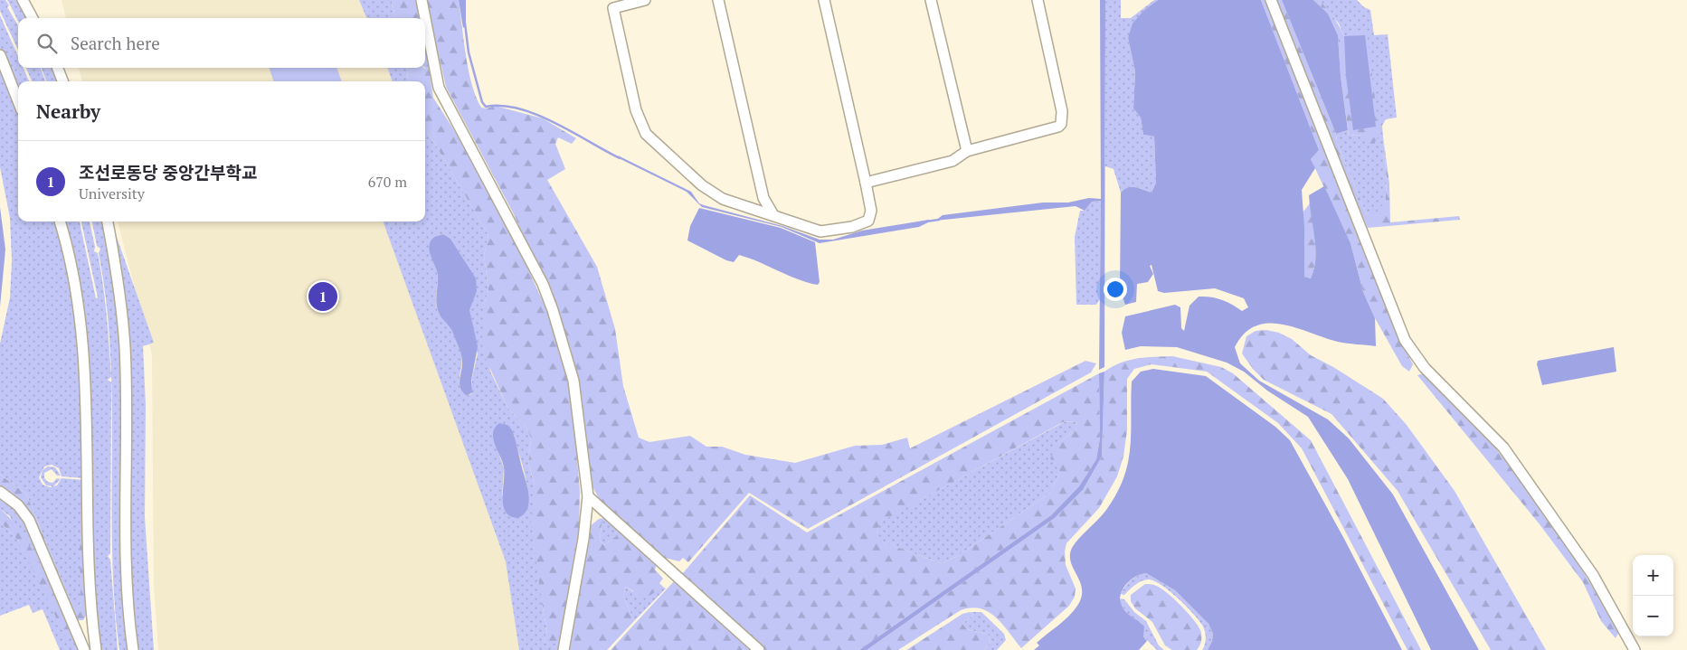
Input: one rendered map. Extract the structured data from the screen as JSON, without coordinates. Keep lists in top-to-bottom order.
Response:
{
  "page": {
    "search": "Search here",
    "heading": "Nearby",
    "list": [
      {
        "mark": "1",
        "name": "조선로동당 중앙간부학교",
        "note": "University",
        "value": "670 m"
      }
    ],
    "pins": "1",
    "map_buttons": ["+", "−"]
  }
}
